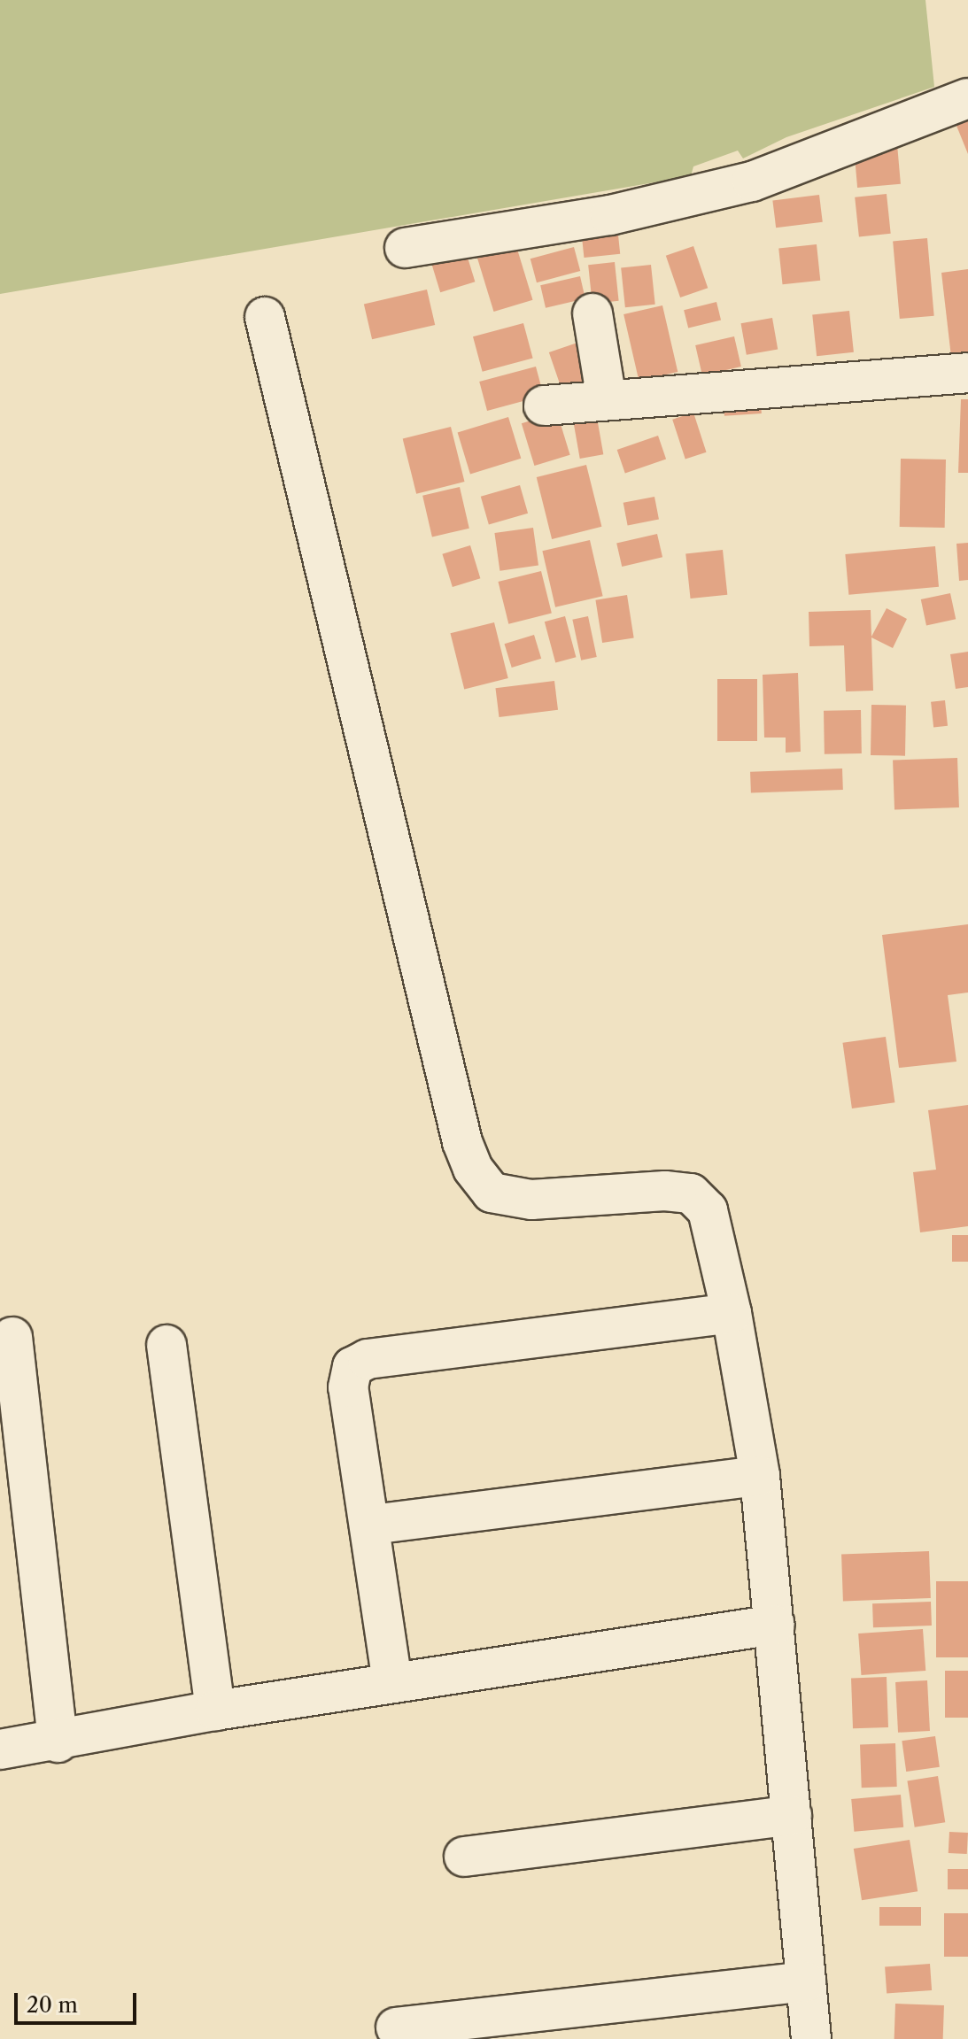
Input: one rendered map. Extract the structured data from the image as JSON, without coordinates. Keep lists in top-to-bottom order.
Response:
{
  "scale_bar": "20 m"
}
